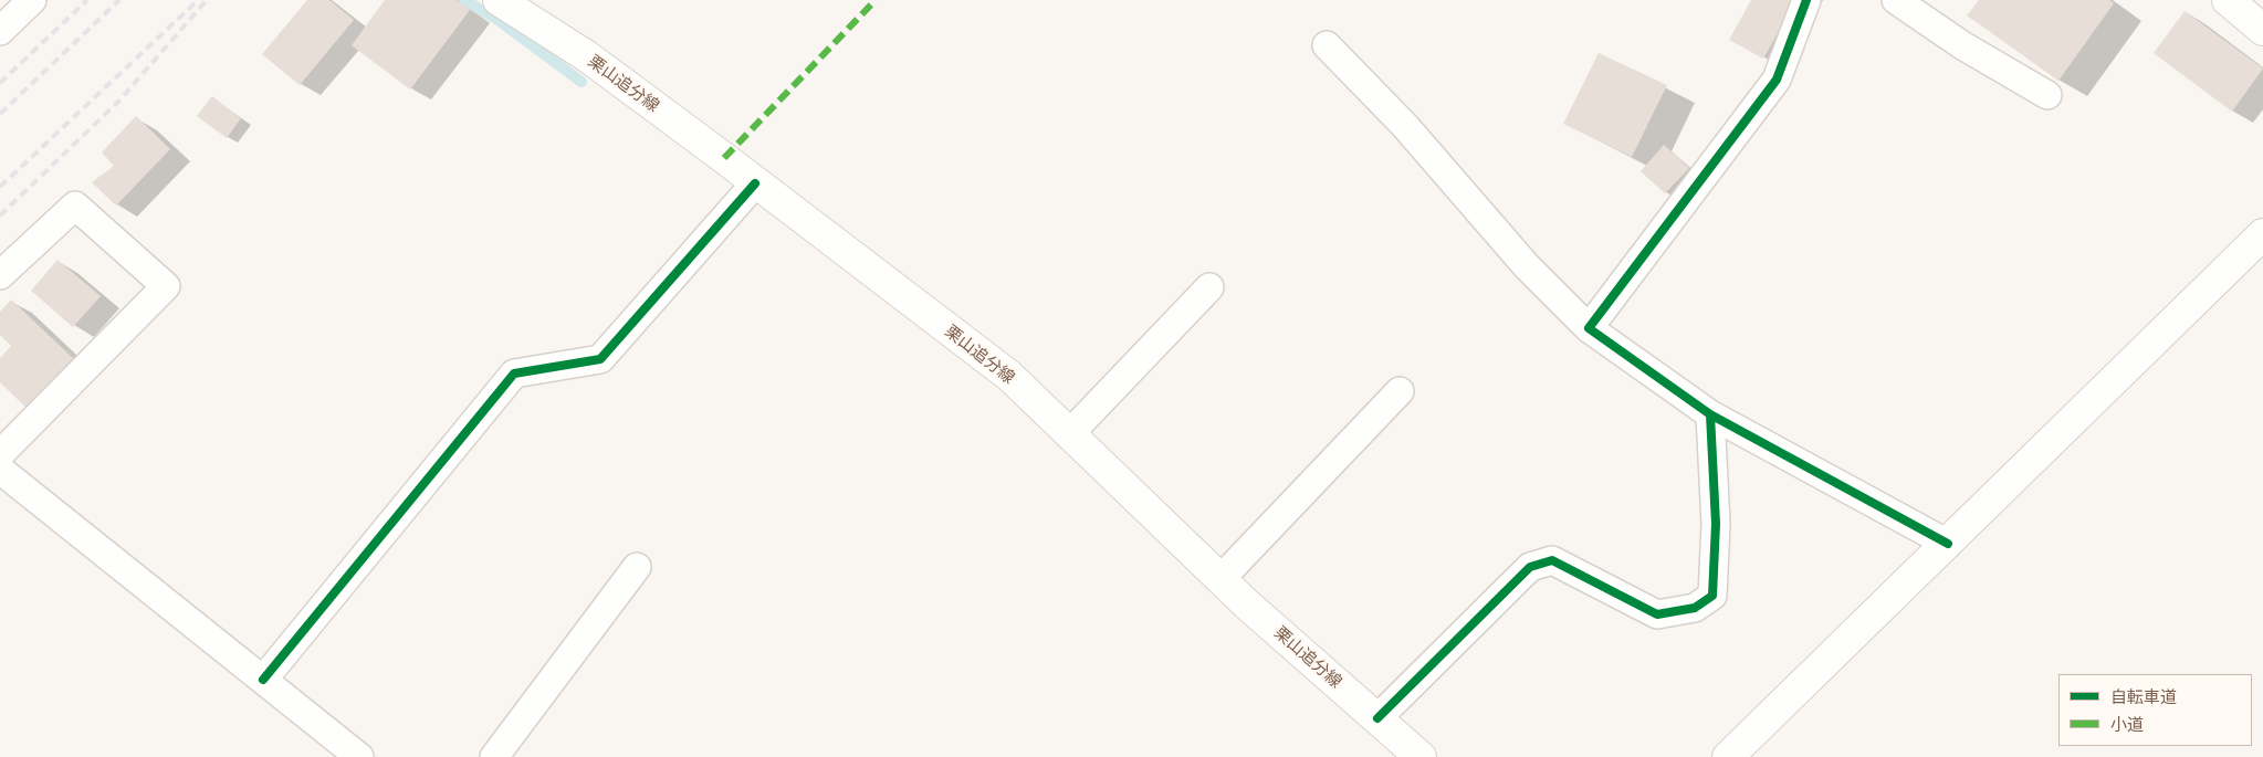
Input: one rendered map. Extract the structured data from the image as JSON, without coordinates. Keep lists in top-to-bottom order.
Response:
{
  "streets": {
    "main road": ["栗山追分線"]
  },
  "legend": ["自転車道", "小道"]
}
